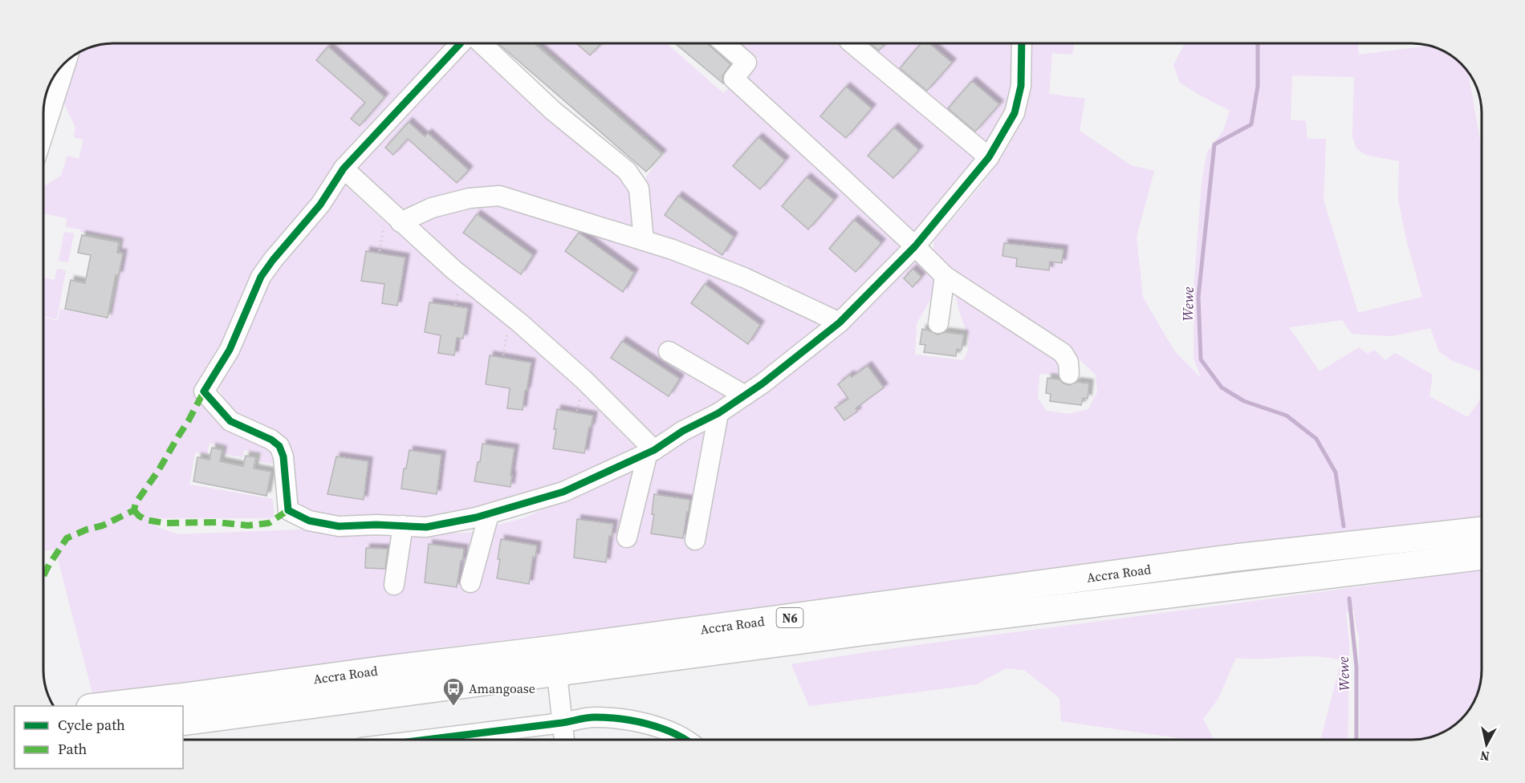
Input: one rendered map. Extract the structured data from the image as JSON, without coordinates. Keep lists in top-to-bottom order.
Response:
{
  "streets": {
    "highway": ["Accra Road", "N6"]
  },
  "water": ["Wewe"],
  "places": {
    "bus stop": ["Amangoase"]
  },
  "legend": ["Cycle path", "Path"],
  "north": "bottom"
}
